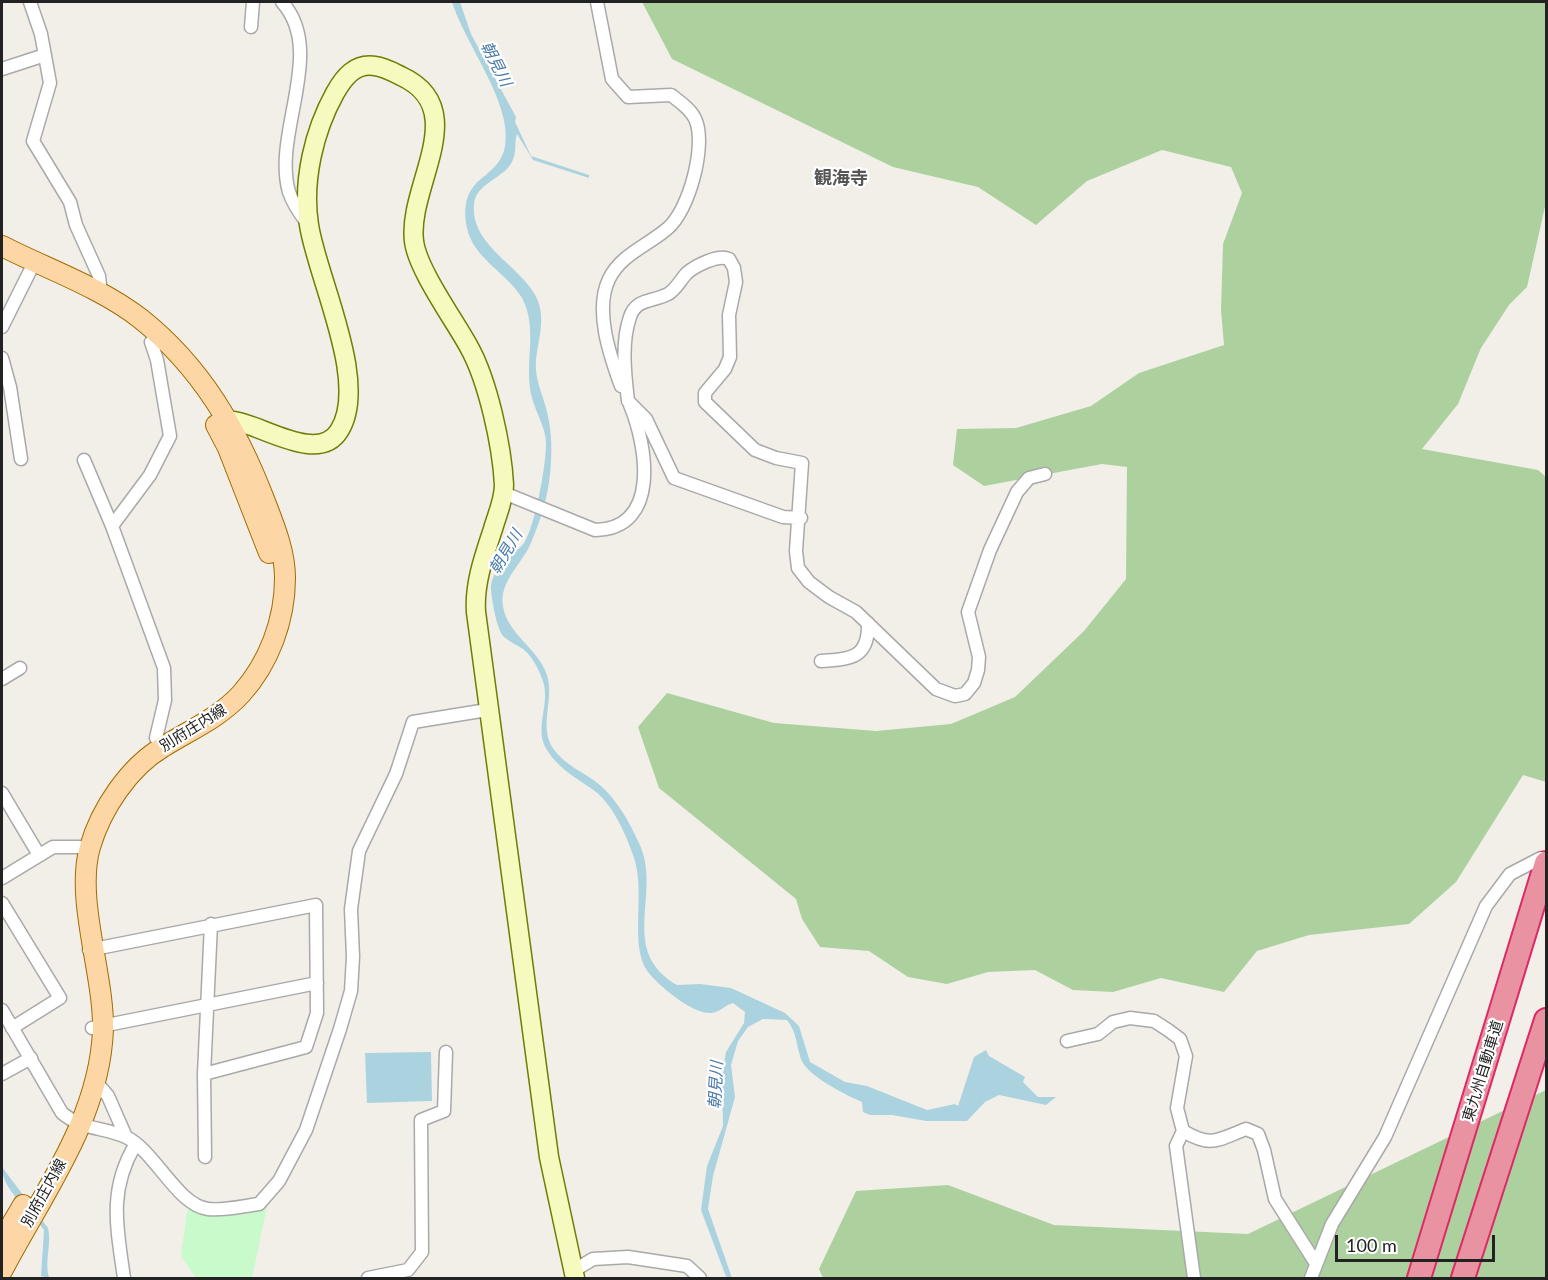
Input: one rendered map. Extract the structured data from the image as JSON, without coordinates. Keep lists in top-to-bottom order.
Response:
{
  "streets": {
    "highway": ["東九州自動車道"],
    "main road": ["別府庄内線"]
  },
  "districts": ["観海寺"],
  "water": ["朝見川"],
  "scale_bar": "100 m"
}
